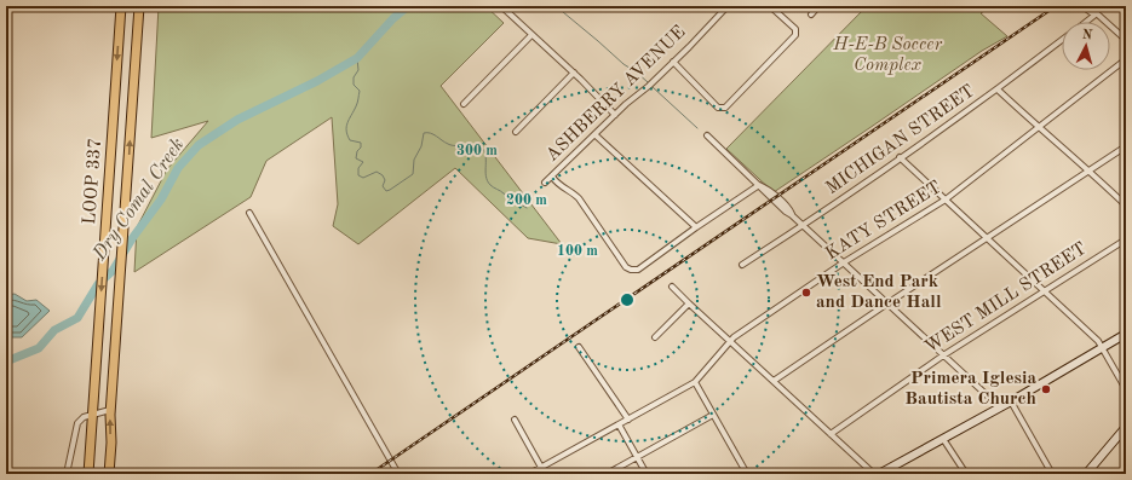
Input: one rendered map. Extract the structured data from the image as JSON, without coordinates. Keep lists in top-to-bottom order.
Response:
{
  "streets": {
    "main road": ["LOOP 337"],
    "street": [
      "ASHBERRY AVENUE",
      "MICHIGAN STREET",
      "KATY STREET",
      "WEST MILL STREET"
    ]
  },
  "water": ["Dry Comal Creek"],
  "parks": ["H-E-B Soccer Complex"],
  "places": ["West End Park and Dance Hall", "Primera Iglesia Bautista Church"],
  "north": "top",
  "rings": ["300 m", "200 m", "100 m"]
}
